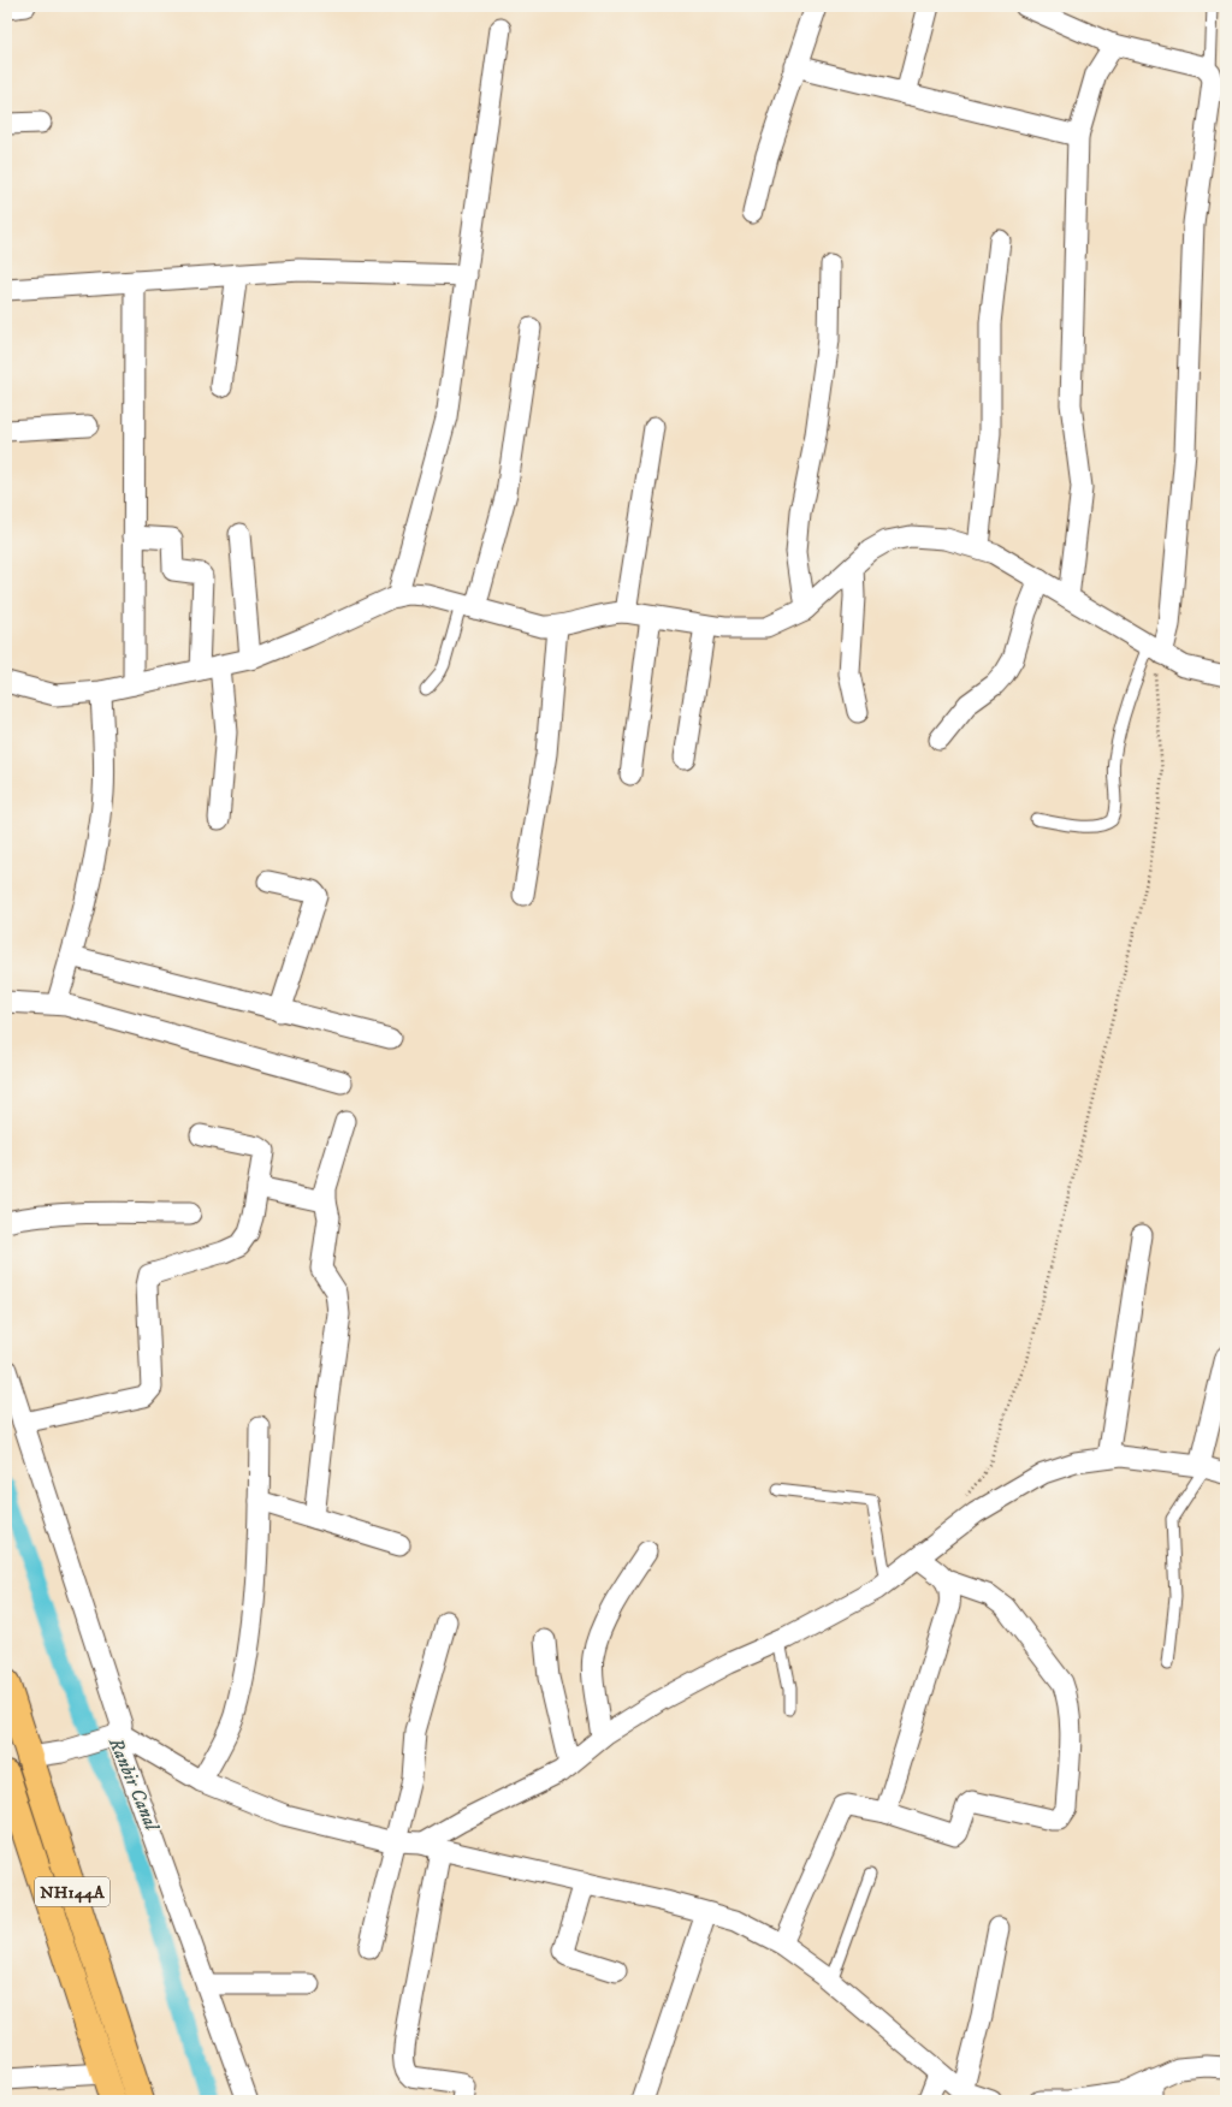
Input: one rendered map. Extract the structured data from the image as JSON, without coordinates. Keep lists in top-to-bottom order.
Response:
{
  "streets": {
    "highway": ["NH144A"]
  },
  "water": ["Ranbir Canal"]
}
